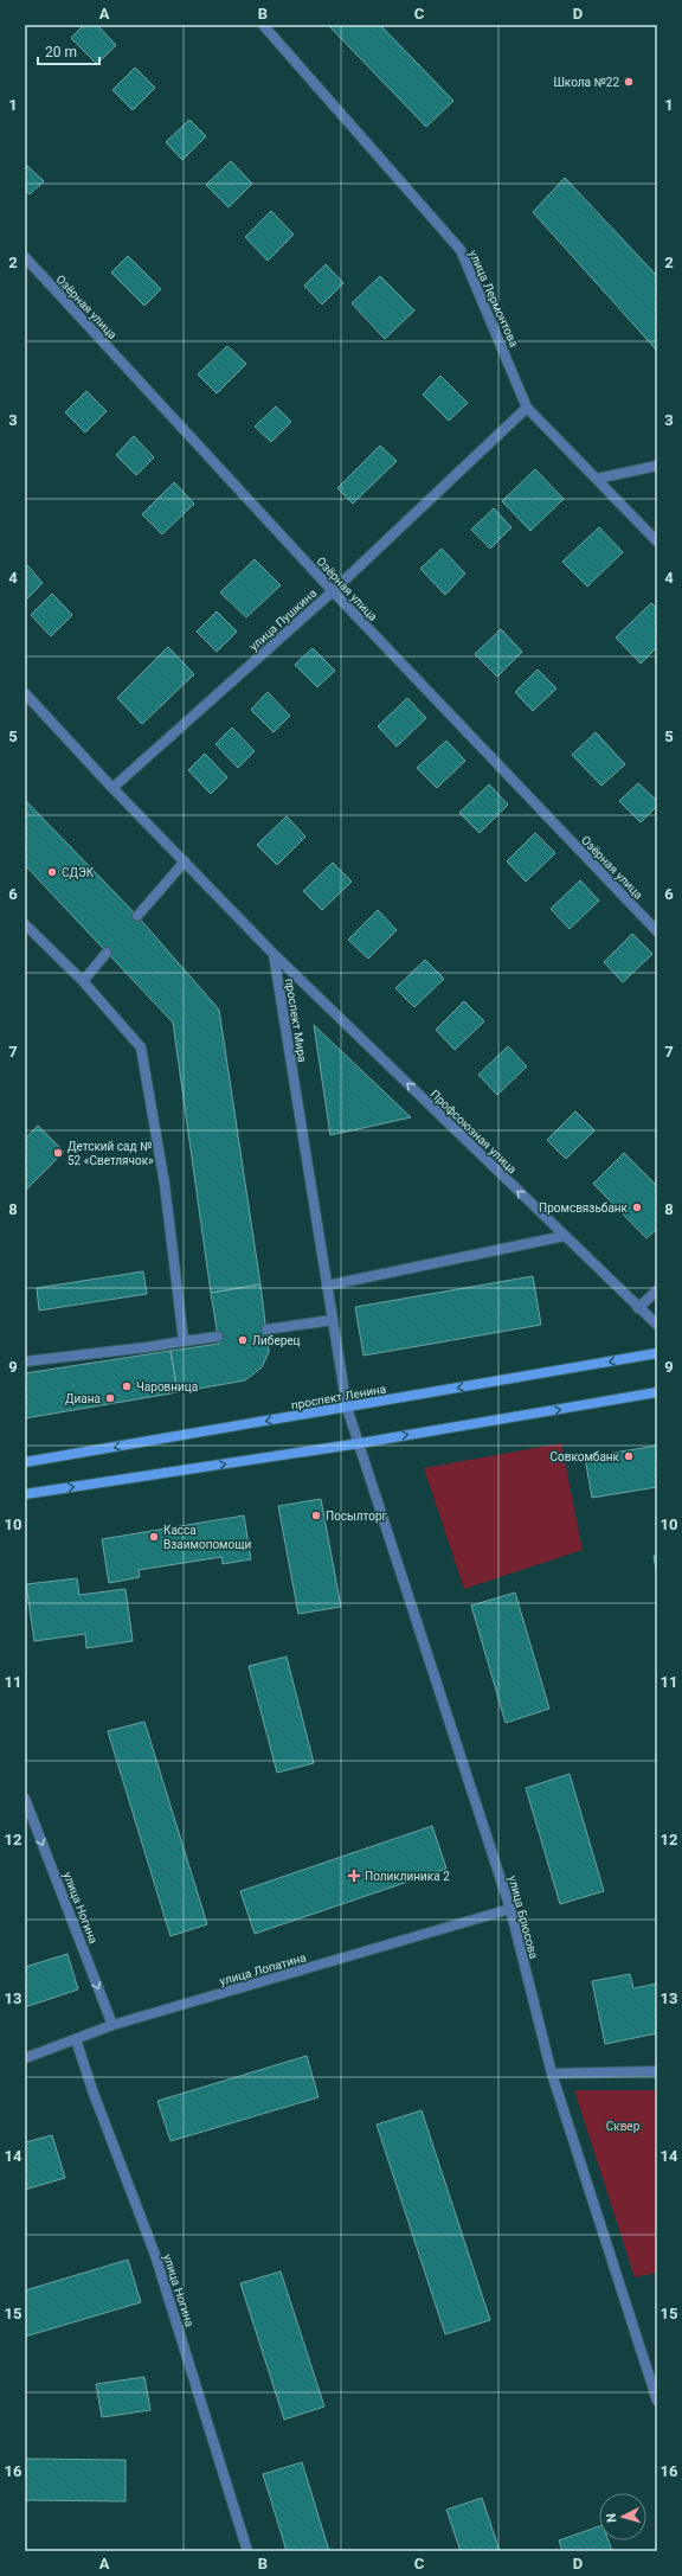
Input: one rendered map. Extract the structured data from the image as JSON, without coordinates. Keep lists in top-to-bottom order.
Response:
{
  "streets": {
    "main road": ["проспект Ленина"],
    "street": [
      "улица Лермонтова",
      "Озёрная улица",
      "улица Пушкина",
      "проспект Мира",
      "Профсоюзная улица",
      "улица Ногина",
      "улица Брюсова",
      "улица Лопатина"
    ]
  },
  "crossings": [
    ["улица Лермонтова", "улица Пушкина"],
    ["Озёрная улица", "улица Пушкина"],
    ["проспект Мира", "Профсоюзная улица"],
    ["проспект Мира", "проспект Ленина"],
    ["проспект Мира", "улица Брюсова"],
    ["улица Ногина", "улица Лопатина"],
    ["улица Брюсова", "улица Лопатина"]
  ],
  "one_way": ["Профсоюзная улица"],
  "parks": ["Сквер"],
  "places": {
    "other": [
      "Школа №22",
      "СДЭК",
      "Детский сад № 52 «Светлячок»",
      "Промсвязьбанк",
      "Либерец",
      "Чаровница",
      "Диана",
      "Совкомбанк",
      "Посылторг",
      "Касса Взаимопомощи"
    ],
    "health": ["Поликлиника 2"]
  },
  "scale_bar": "20 m",
  "north": "left",
  "grid": {
    "columns": [
      "A",
      "B",
      "C",
      "D"
    ],
    "rows": [
      "1",
      "2",
      "3",
      "4",
      "5",
      "6",
      "7",
      "8",
      "9",
      "10",
      "11",
      "12",
      "13",
      "14",
      "15",
      "16"
    ]
  }
}
